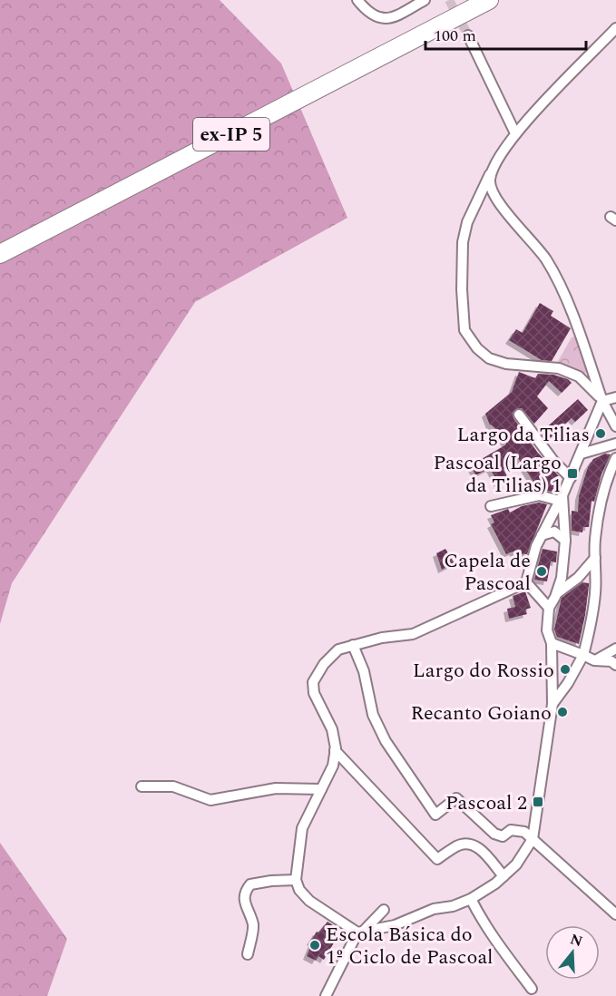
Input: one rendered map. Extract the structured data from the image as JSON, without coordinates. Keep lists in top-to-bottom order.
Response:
{
  "streets": {
    "highway": ["ex-IP 5"]
  },
  "places": {
    "other": [
      "Largo da Tilias",
      "Capela de Pascoal",
      "Largo do Rossio",
      "Recanto Goiano",
      "Escola Básica do 1º Ciclo de Pascoal"
    ],
    "transit": ["Pascoal (Largo da Tilias) 1", "Pascoal 2"]
  },
  "scale_bar": "100 m",
  "north": "top"
}
